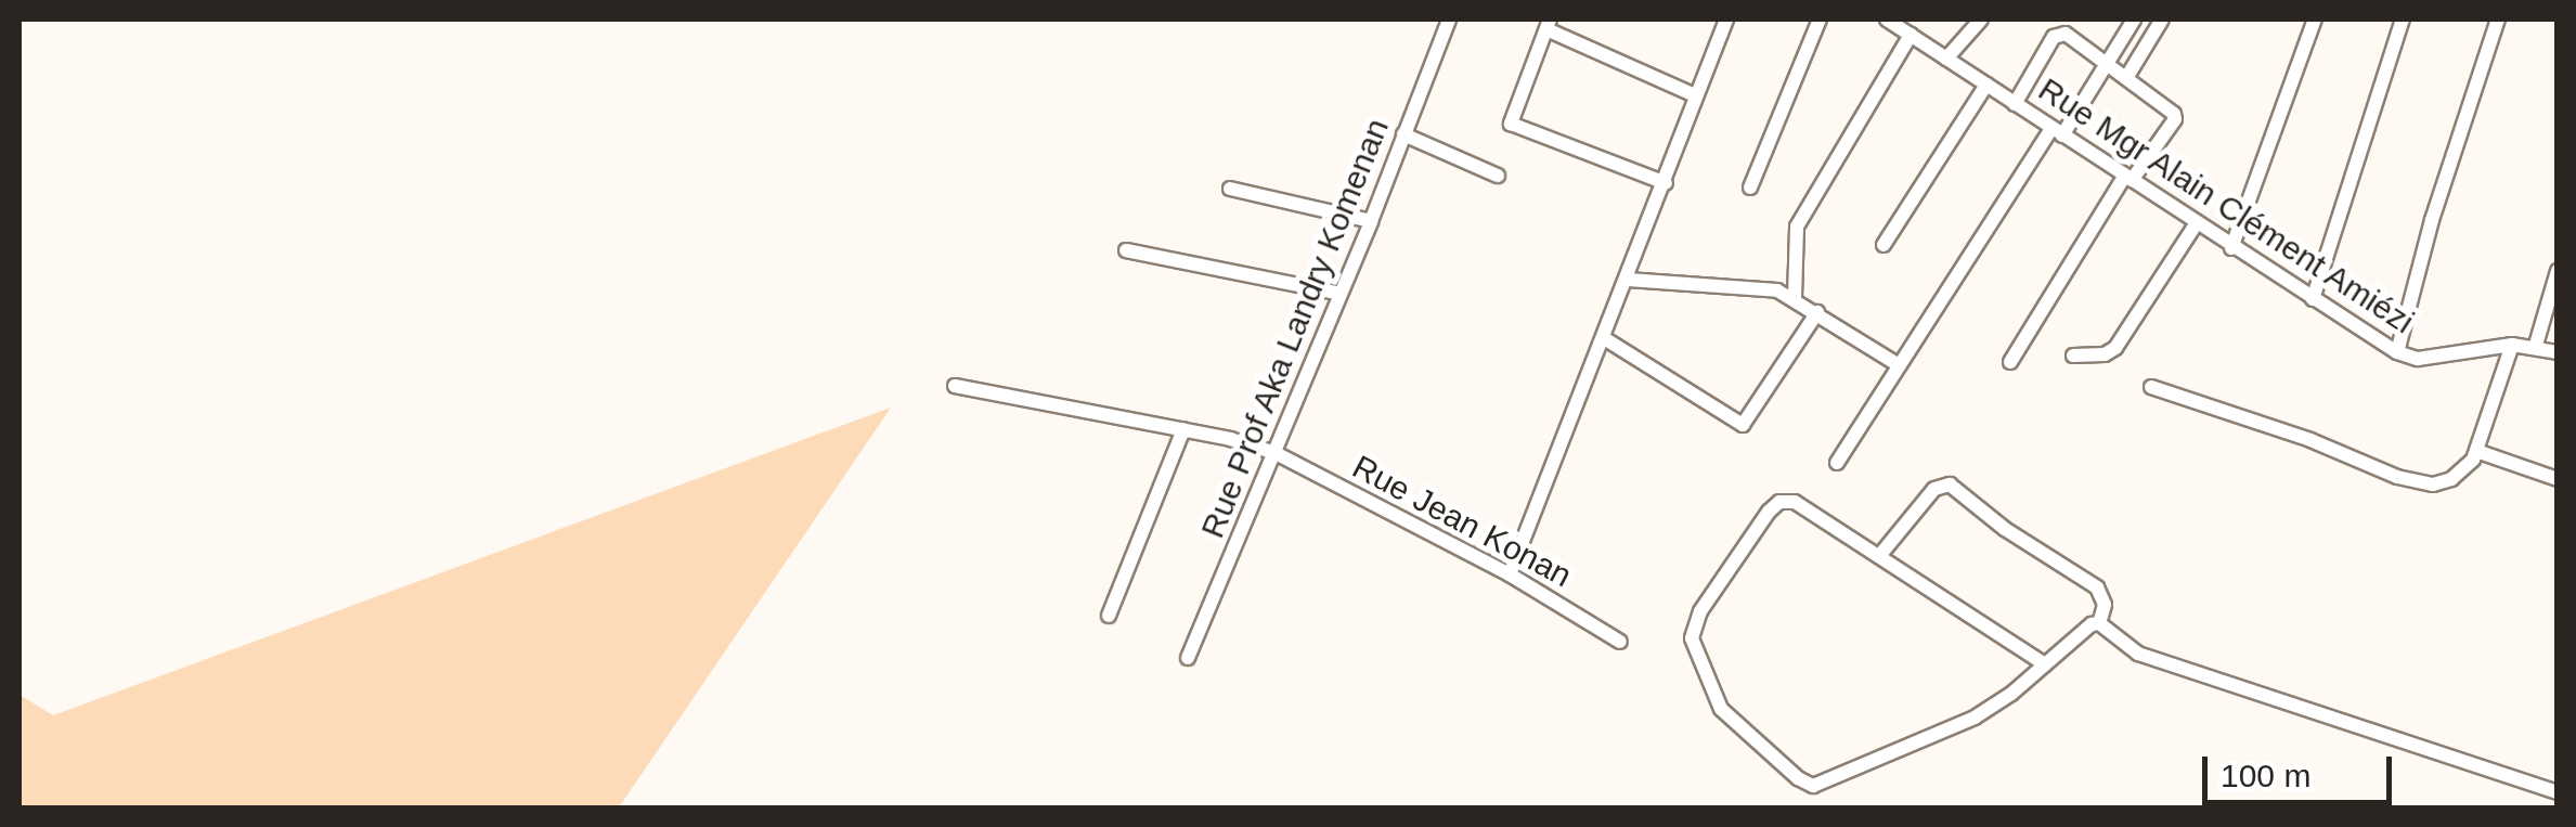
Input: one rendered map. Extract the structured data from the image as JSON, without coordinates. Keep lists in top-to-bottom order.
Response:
{
  "streets": {
    "street": ["Rue Mgr Alain Clément Amiézi", "Rue Prof Aka Landry Komenan", "Rue Jean Konan"]
  },
  "crossings": [
    ["Rue Prof Aka Landry Komenan", "Rue Jean Konan"]
  ],
  "scale_bar": "100 m"
}
